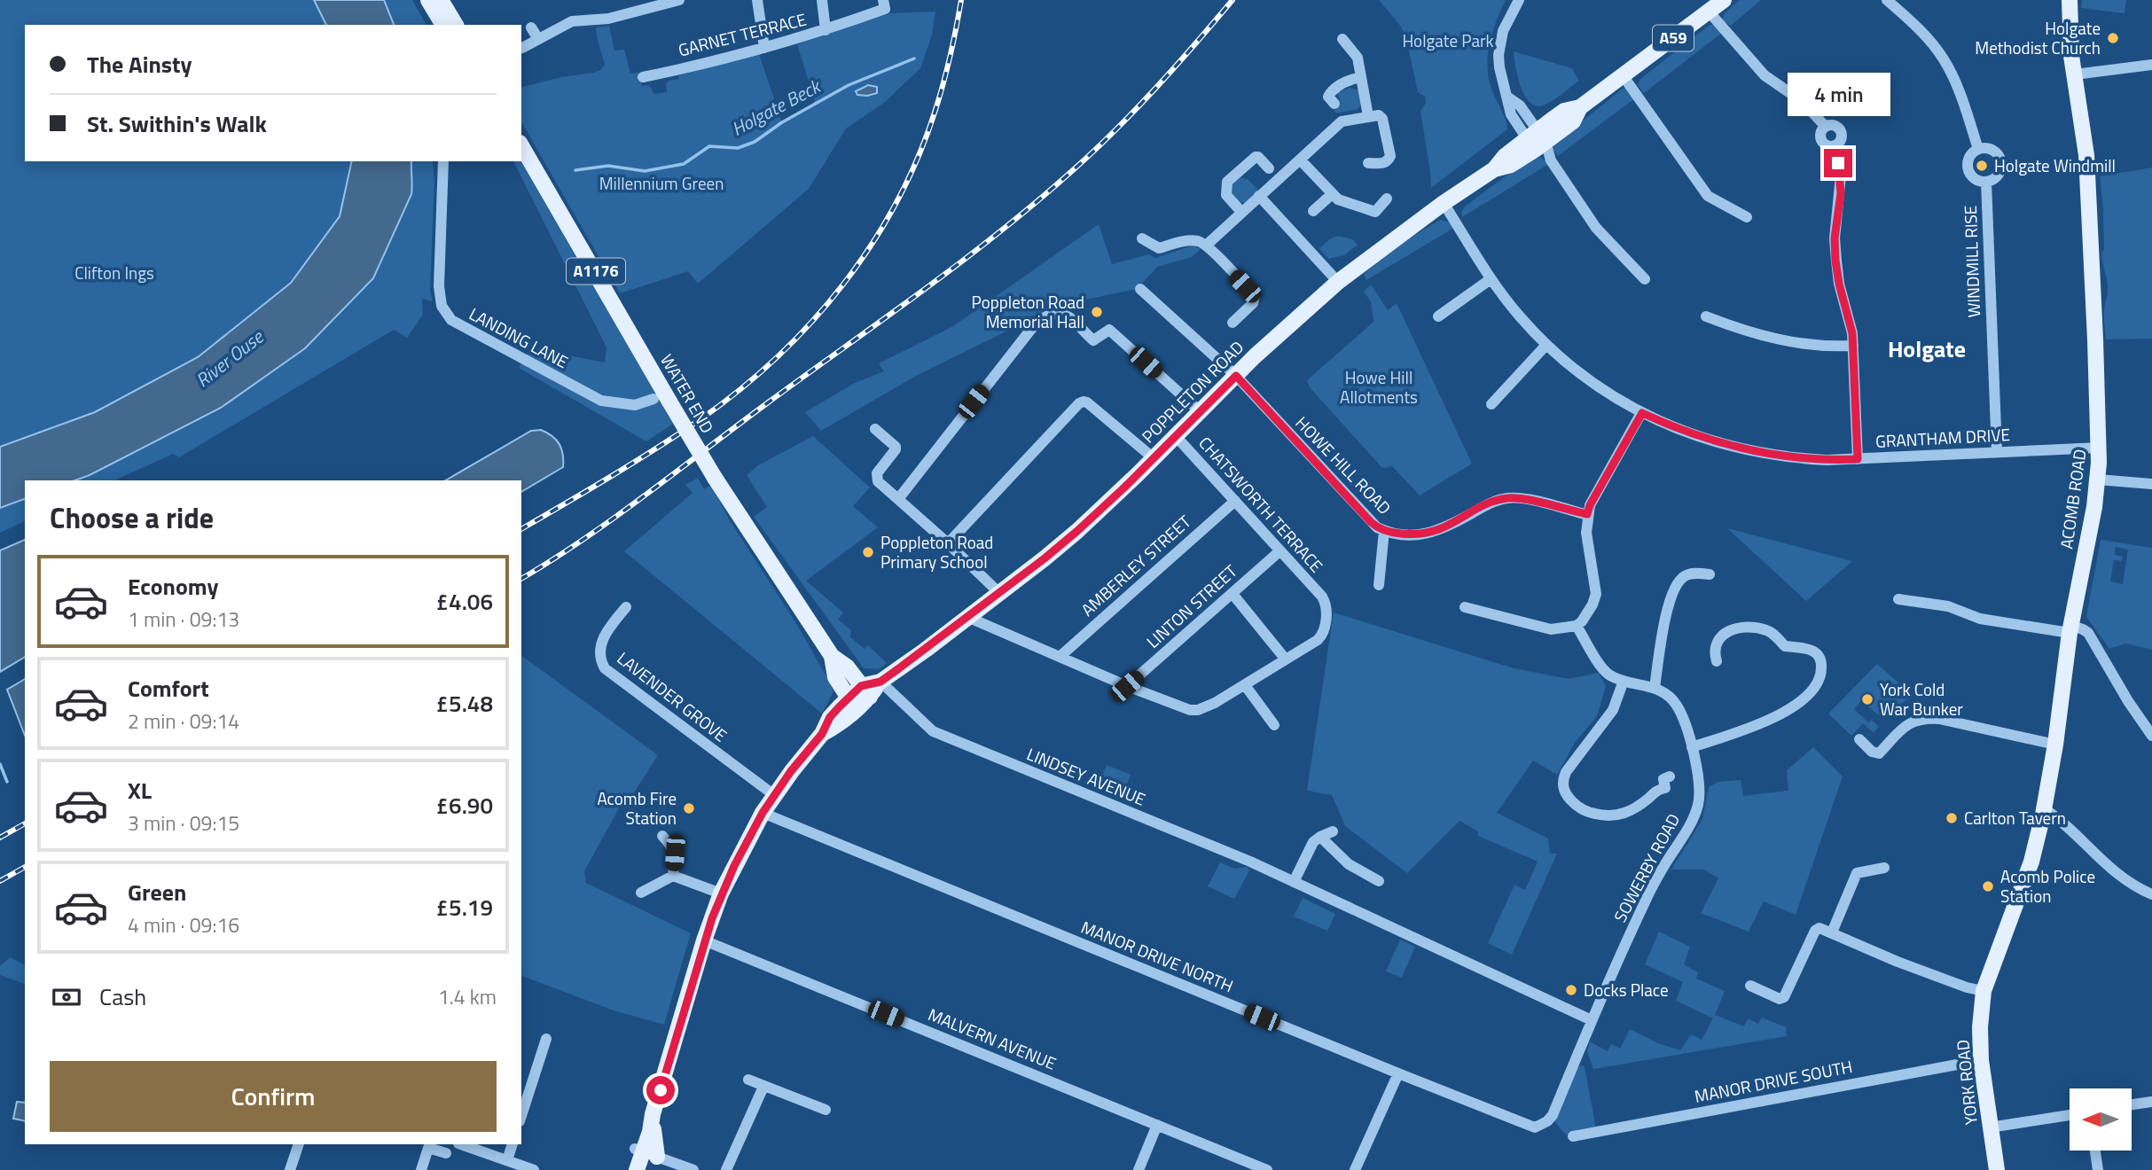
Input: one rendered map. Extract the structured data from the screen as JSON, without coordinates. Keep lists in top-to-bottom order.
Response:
{
  "streets": {
    "main road": [
      "A59",
      "A1176",
      "POPPLETON ROAD",
      "WATER END",
      "ACOMB ROAD",
      "YORK ROAD"
    ],
    "street": [
      "GARNET TERRACE",
      "WINDMILL RISE",
      "LANDING LANE",
      "GRANTHAM DRIVE",
      "HOWE HILL ROAD",
      "CHATSWORTH TERRACE",
      "AMBERLEY STREET",
      "LINTON STREET",
      "LAVENDER GROVE",
      "LINDSEY AVENUE",
      "SOWERBY ROAD",
      "MANOR DRIVE NORTH",
      "MALVERN AVENUE",
      "MANOR DRIVE SOUTH"
    ]
  },
  "crossings": [
    ["A59", "POPPLETON ROAD"],
    ["A59", "WATER END"],
    ["A59", "LINDSEY AVENUE"],
    ["WINDMILL RISE", "GRANTHAM DRIVE"],
    ["LANDING LANE", "WATER END"],
    ["POPPLETON ROAD", "GRANTHAM DRIVE"],
    ["POPPLETON ROAD", "HOWE HILL ROAD"],
    ["POPPLETON ROAD", "CHATSWORTH TERRACE"],
    ["POPPLETON ROAD", "LINDSEY AVENUE"],
    ["GRANTHAM DRIVE", "ACOMB ROAD"],
    ["ACOMB ROAD", "YORK ROAD"],
    ["CHATSWORTH TERRACE", "AMBERLEY STREET"],
    ["CHATSWORTH TERRACE", "LINTON STREET"],
    ["LINDSEY AVENUE", "SOWERBY ROAD"],
    ["SOWERBY ROAD", "MANOR DRIVE NORTH"],
    ["MANOR DRIVE SOUTH", "YORK ROAD"]
  ],
  "districts": ["Holgate"],
  "water": ["Holgate Beck", "River Ouse"],
  "parks": [
    "Holgate Park",
    "Millennium Green",
    "Clifton Ings",
    "Howe Hill Allotments"
  ],
  "places": [
    "Holgate Methodist Church",
    "Holgate Windmill",
    "Poppleton Road Memorial Hall",
    "Poppleton Road Primary School",
    "York Cold War Bunker",
    "Acomb Fire Station",
    "Carlton Tavern",
    "Acomb Police Station",
    "Docks Place"
  ],
  "north": "left",
  "page": {
    "banner": ["The Ainsty", "St. Swithin's Walk"],
    "bubble": "4 min",
    "heading": "Choose a ride",
    "list": [
      {
        "name": "Economy",
        "note": "1 min · 09:13",
        "value": "£4.06"
      },
      {
        "name": "Comfort",
        "note": "2 min · 09:14",
        "value": "£5.48"
      },
      {
        "name": "XL",
        "note": "3 min · 09:15",
        "value": "£6.90"
      },
      {
        "name": "Green",
        "note": "4 min · 09:16",
        "value": "£5.19"
      }
    ],
    "pay": ["Cash", "1.4 km"],
    "buttons": "Confirm"
  }
}
